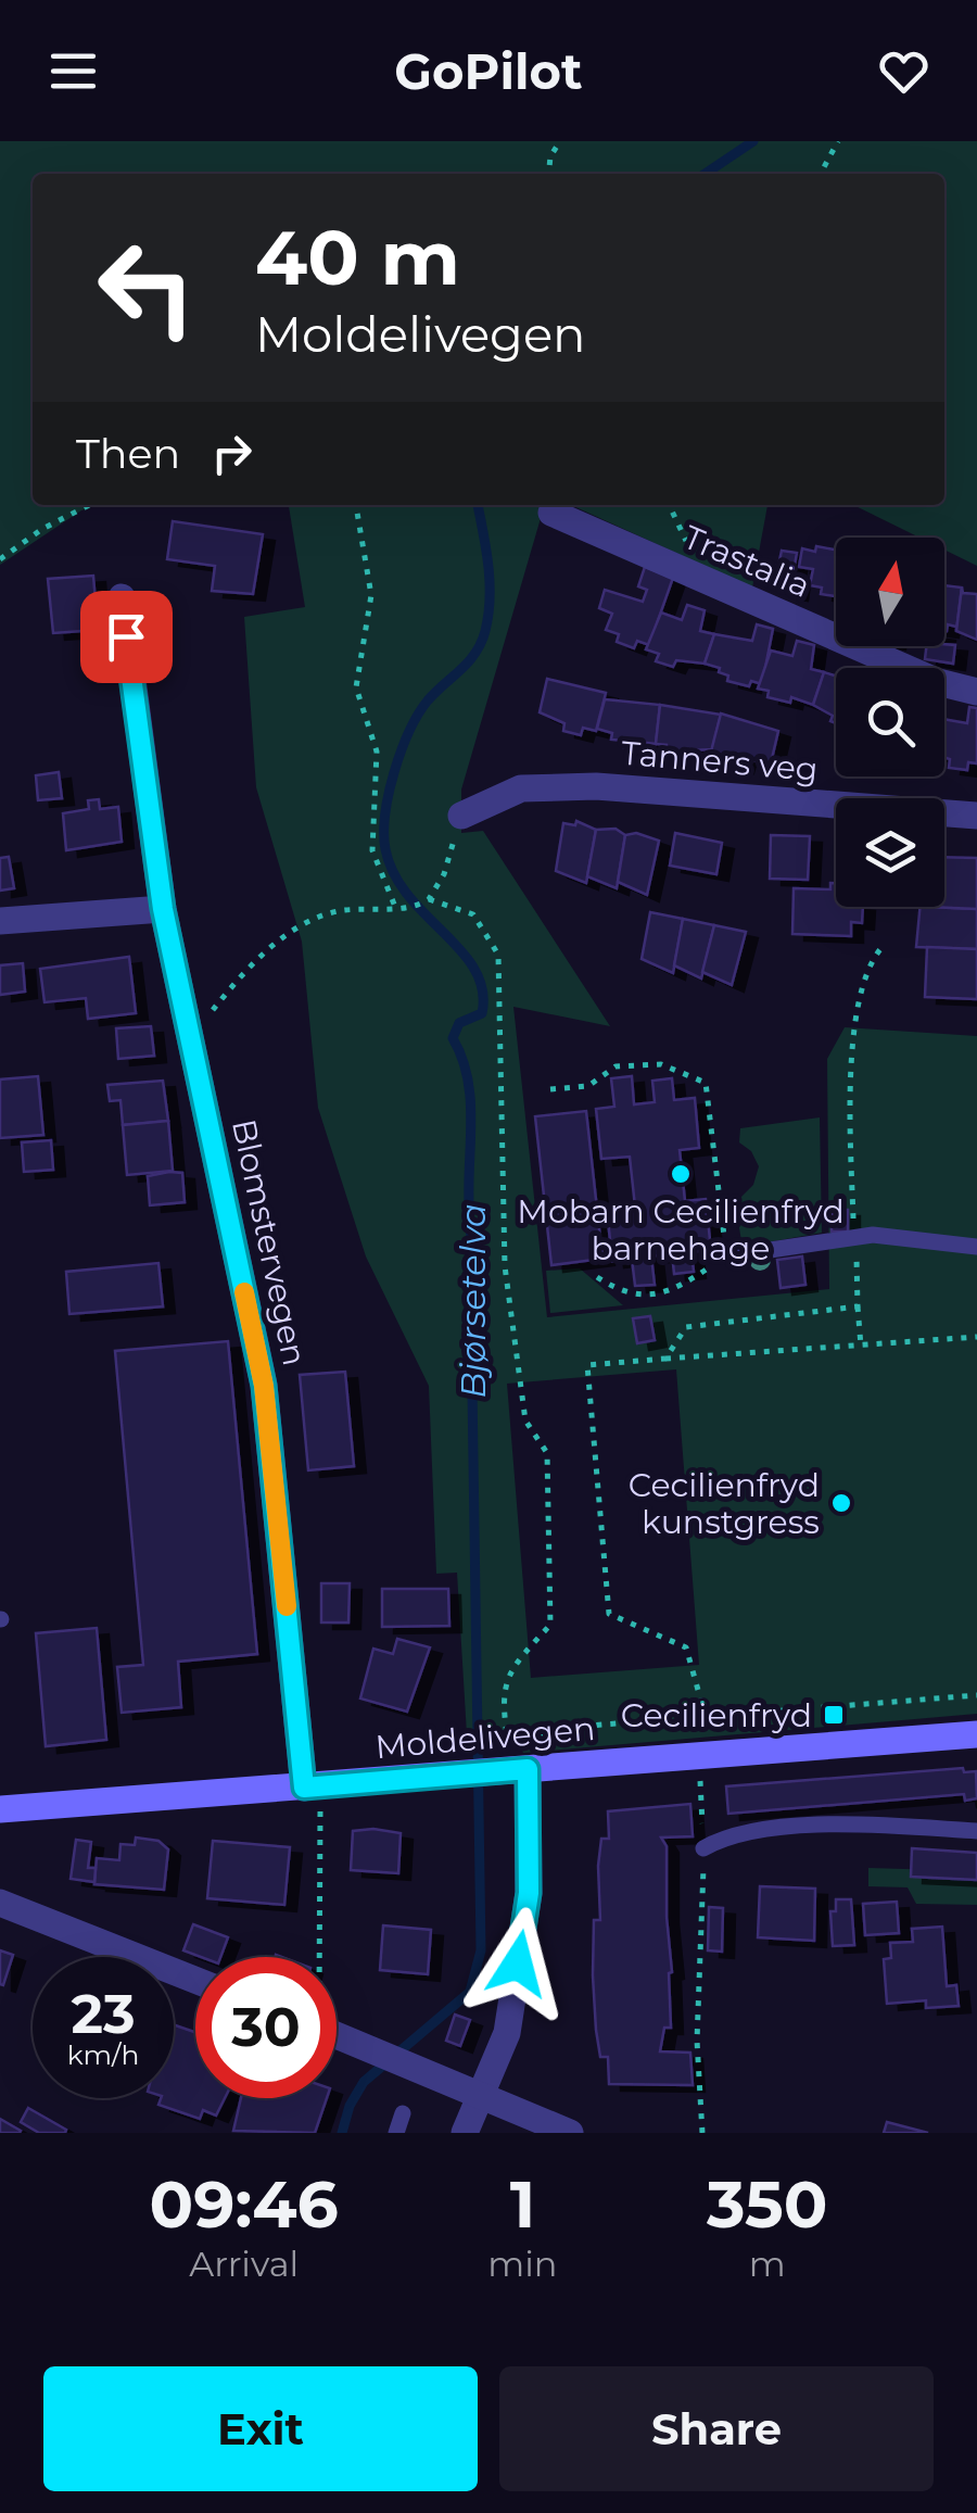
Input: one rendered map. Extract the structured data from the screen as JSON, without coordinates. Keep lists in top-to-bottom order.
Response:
{
  "streets": {
    "main road": ["Moldelivegen"],
    "street": ["Trastalia", "Tanners veg", "Blomstervegen"]
  },
  "crossings": [
    ["Blomstervegen", "Moldelivegen"]
  ],
  "water": ["Bjørsetelva"],
  "places": {
    "other": ["Mobarn Cecilienfryd barnehage", "Cecilienfryd kunstgress"],
    "transit": ["Cecilienfryd"]
  },
  "north": "top",
  "page": {
    "header": "GoPilot",
    "turn": ["40 m", "Moldelivegen"],
    "then": "Then",
    "speed": "23 km/h",
    "limit": "30",
    "eta": [
      "09:46",
      "Arrival",
      "1",
      "min",
      "350",
      "m"
    ],
    "buttons": ["Exit", "Share"]
  }
}
